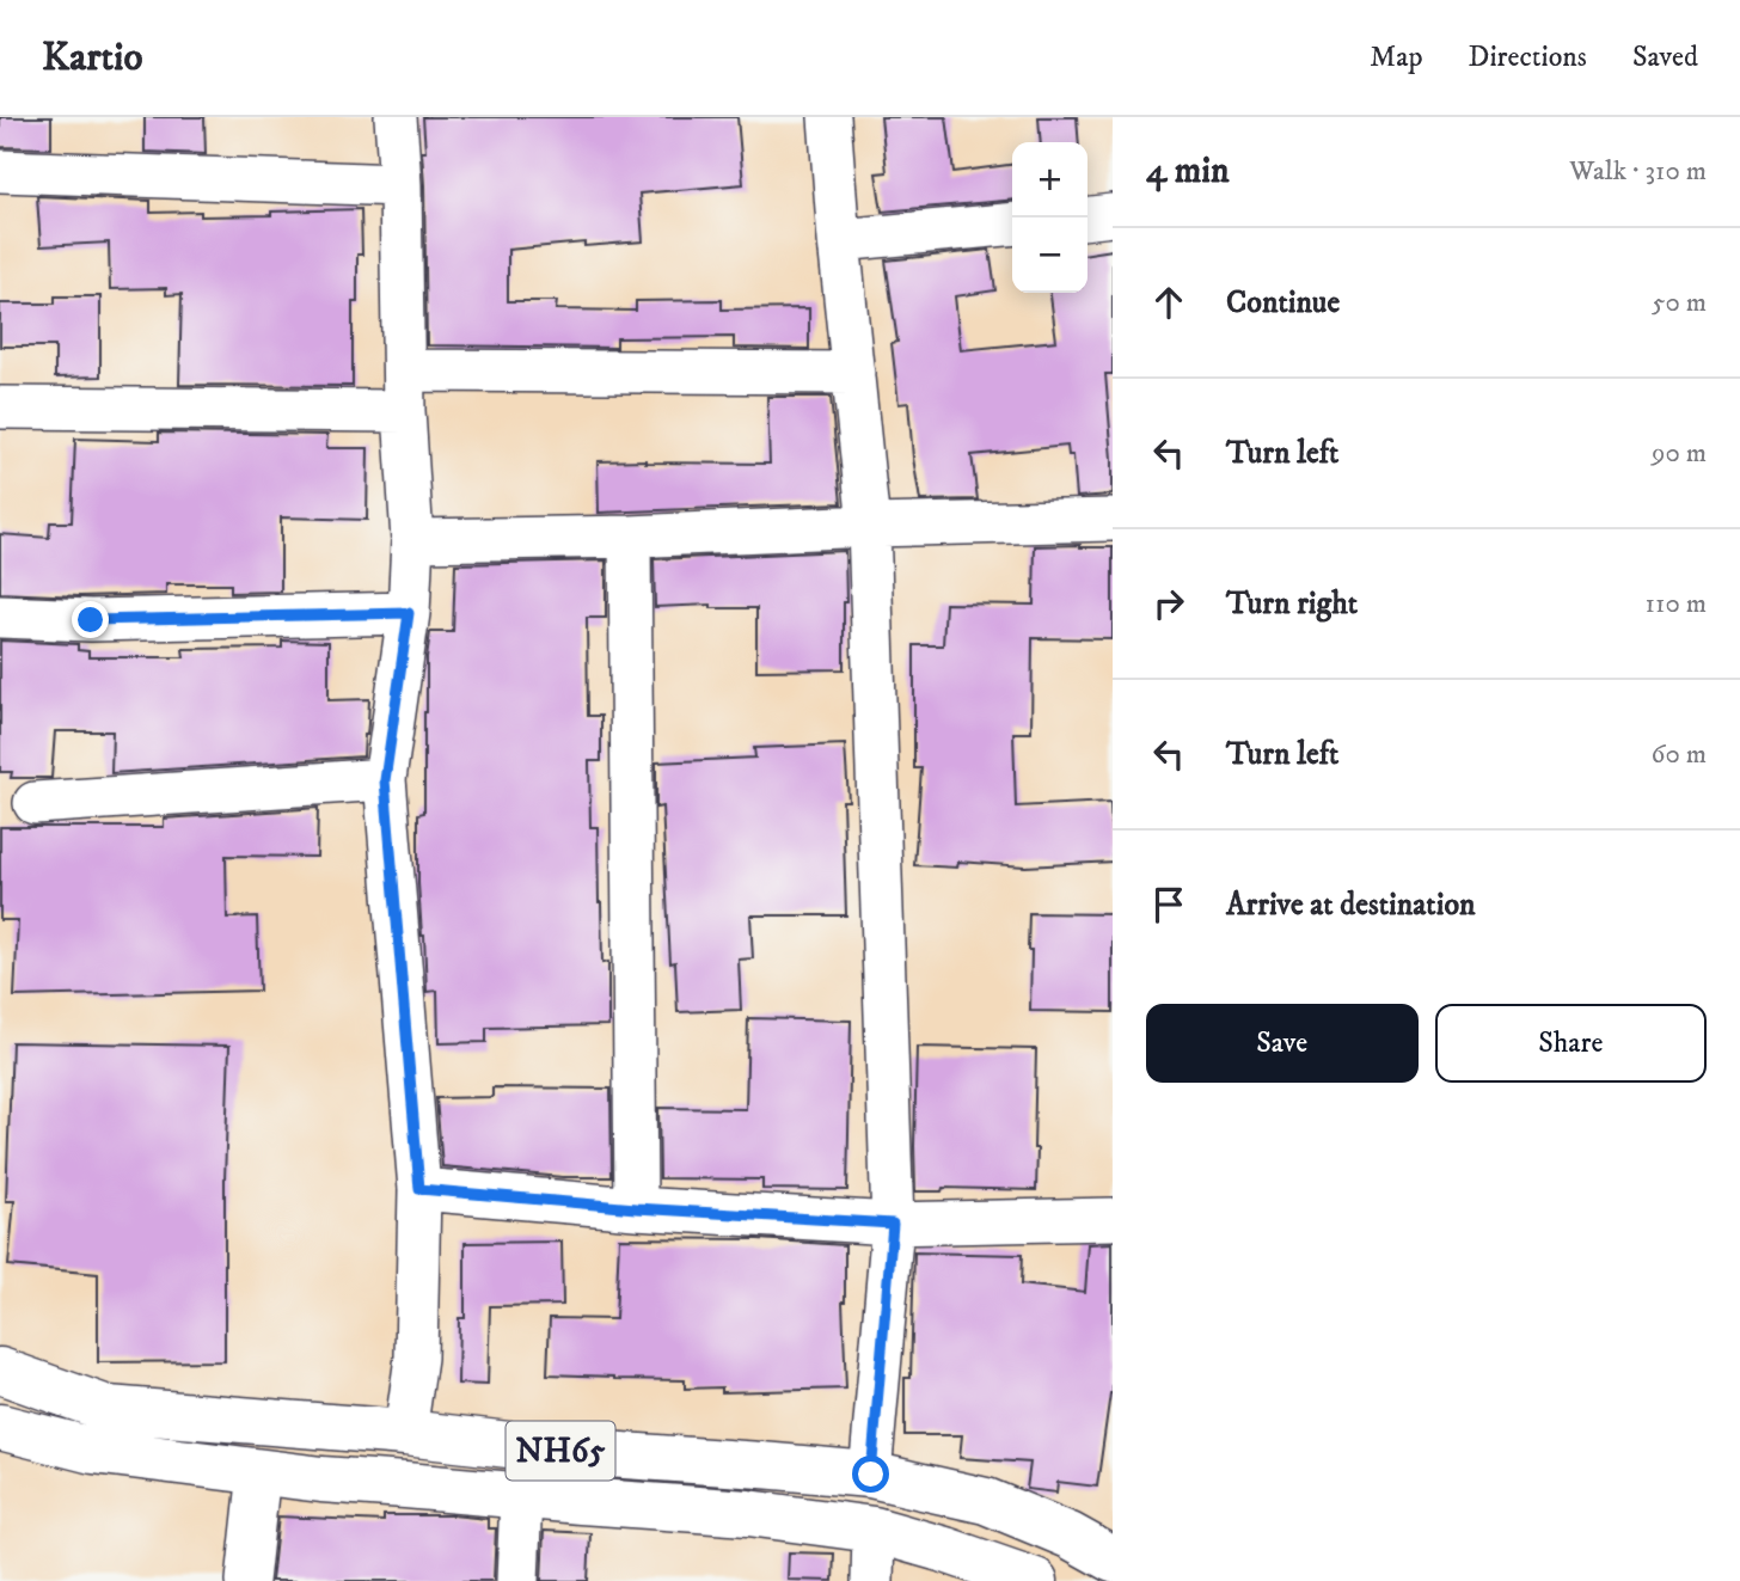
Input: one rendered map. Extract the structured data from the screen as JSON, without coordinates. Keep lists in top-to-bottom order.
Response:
{
  "streets": {
    "highway": ["NH65"]
  },
  "page": {
    "header": "Kartio",
    "nav": ["Map", "Directions", "Saved"],
    "heading": ["4 min", "Walk · 310 m"],
    "map_buttons": ["+", "−"],
    "list": [
      ["Continue", "50 m"],
      ["Turn left", "90 m"],
      ["Turn right", "110 m"],
      ["Turn left", "60 m"],
      "Arrive at destination"
    ],
    "buttons": ["Save", "Share"]
  }
}
